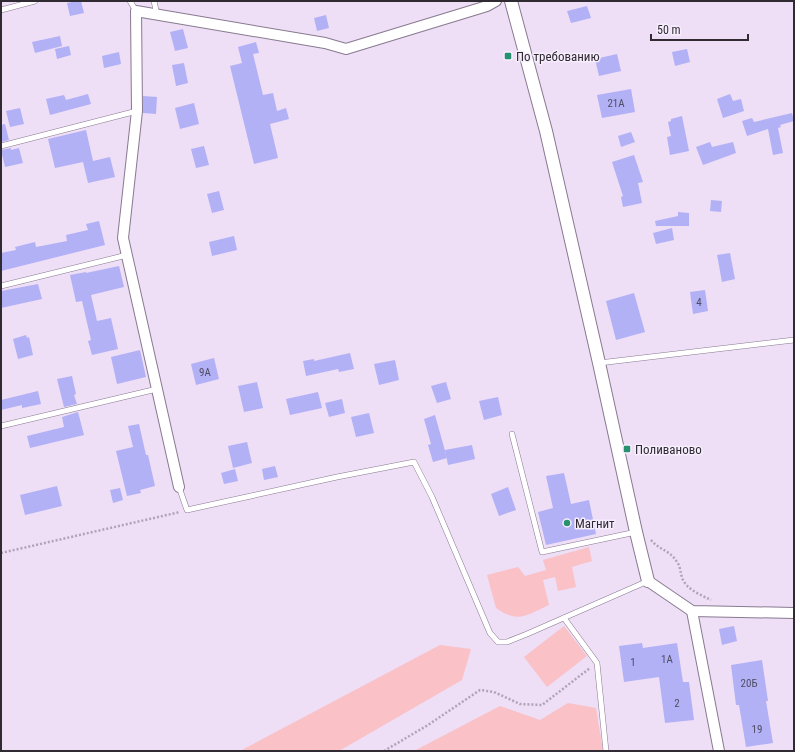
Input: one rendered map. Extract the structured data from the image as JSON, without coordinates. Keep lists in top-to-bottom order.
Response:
{
  "places": {
    "transit": ["По требованию", "Поливаново"],
    "other": ["Магнит"]
  },
  "house_numbers": [
    "21А",
    "4",
    "9А",
    "1А",
    "1",
    "20Б",
    "2",
    "19"
  ],
  "scale_bar": "50 m"
}
